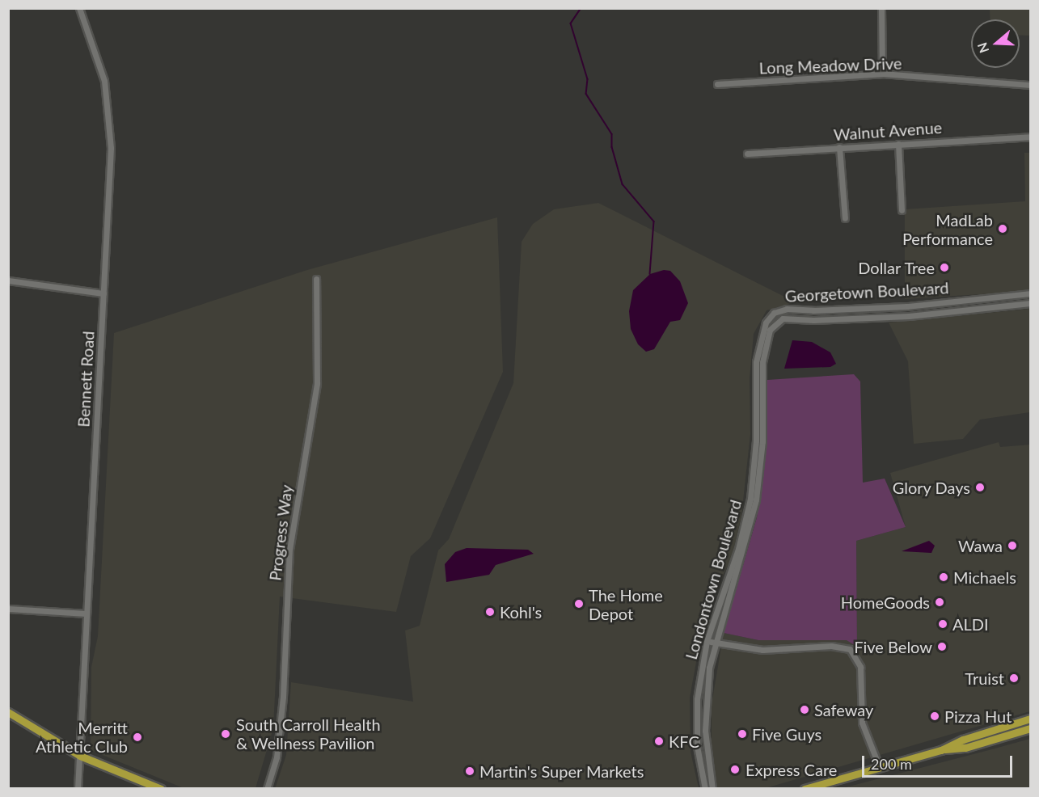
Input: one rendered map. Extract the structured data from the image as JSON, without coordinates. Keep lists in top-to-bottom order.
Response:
{
  "streets": {
    "street": [
      "Long Meadow Drive",
      "Walnut Avenue",
      "Georgetown Boulevard",
      "Bennett Road",
      "Progress Way",
      "Londontown Boulevard"
    ]
  },
  "crossings": [
    ["Georgetown Boulevard", "Londontown Boulevard"]
  ],
  "places": [
    "MadLab Performance",
    "Dollar Tree",
    "Glory Days",
    "Wawa",
    "Michaels",
    "HomeGoods",
    "The Home Depot",
    "Kohl's",
    "ALDI",
    "Five Below",
    "Truist",
    "Safeway",
    "Pizza Hut",
    "South Carroll Health & Wellness Pavilion",
    "Five Guys",
    "Merritt Athletic Club",
    "KFC",
    "Express Care",
    "Martin's Super Markets"
  ],
  "scale_bar": "200 m",
  "north": "left"
}
